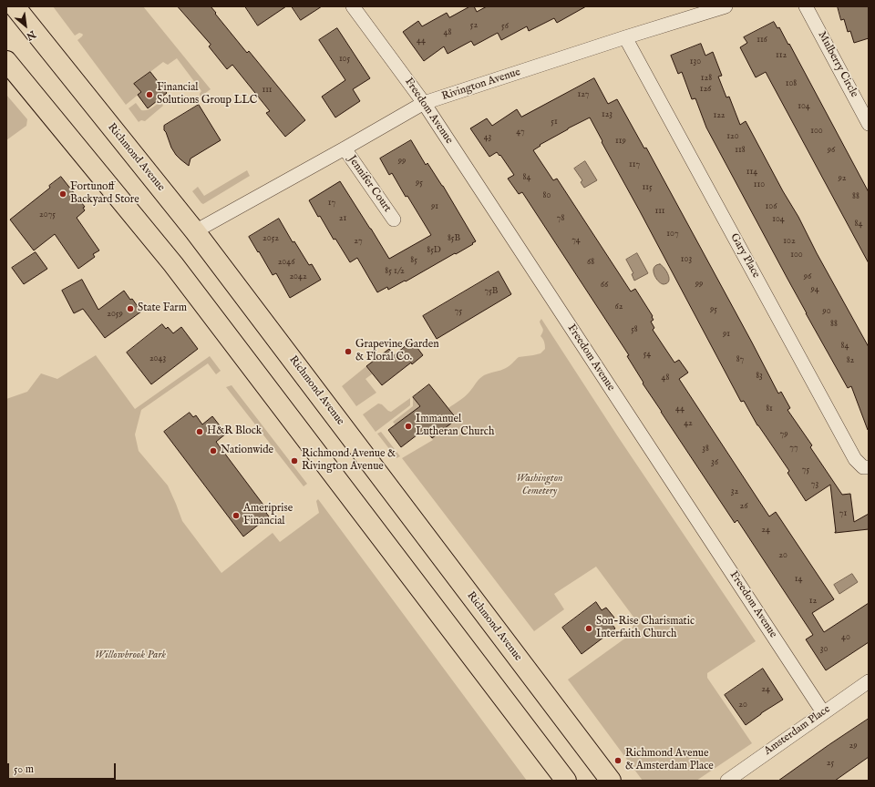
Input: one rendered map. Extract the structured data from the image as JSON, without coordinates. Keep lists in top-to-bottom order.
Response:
{
  "streets": {
    "main road": ["Richmond Avenue"],
    "street": [
      "Mulberry Circle",
      "Rivington Avenue",
      "Freedom Avenue",
      "Jennifer Court",
      "Gary Place",
      "Amsterdam Place"
    ]
  },
  "crossings": [
    ["Rivington Avenue", "Freedom Avenue"],
    ["Rivington Avenue", "Richmond Avenue"],
    ["Rivington Avenue", "Jennifer Court"],
    ["Rivington Avenue", "Gary Place"],
    ["Freedom Avenue", "Amsterdam Place"]
  ],
  "parks": ["Washington Cemetery", "Willowbrook Park"],
  "places": [
    "Financial Solutions Group LLC",
    "Fortunoff Backyard Store",
    "State Farm",
    "Grapevine Garden & Floral Co.",
    "Immanuel Lutheran Church",
    "H&R Block",
    "Nationwide",
    "Richmond Avenue & Rivington Avenue",
    "Ameriprise Financial",
    "Son-Rise Charismatic Interfaith Church",
    "Richmond Avenue & Amsterdam Place"
  ],
  "house_numbers": [
    "52",
    "56",
    "48",
    "116",
    "44",
    "112",
    "105",
    "130",
    "128",
    "108",
    "126",
    "111",
    "127",
    "104",
    "123",
    "122",
    "51",
    "100",
    "47",
    "120",
    "43",
    "119",
    "118",
    "96",
    "99",
    "117",
    "114",
    "84",
    "92",
    "95",
    "110",
    "115",
    "80",
    "88",
    "17",
    "91",
    "106",
    "111",
    "2075",
    "21",
    "78",
    "104",
    "84",
    "107",
    "2052",
    "85B",
    "74",
    "27",
    "102",
    "85D",
    "100",
    "103",
    "85",
    "2046",
    "68",
    "85 1/2",
    "2042",
    "96",
    "99",
    "66",
    "94",
    "75B",
    "62",
    "95",
    "75",
    "90",
    "2059",
    "88",
    "58",
    "91",
    "84",
    "54",
    "2043",
    "87",
    "82",
    "83",
    "48",
    "44",
    "81",
    "42",
    "79",
    "77",
    "38",
    "36",
    "75",
    "73",
    "32",
    "26",
    "71",
    "24",
    "20",
    "14",
    "12",
    "40",
    "30",
    "24",
    "20",
    "29",
    "25"
  ],
  "scale_bar": "50 m",
  "north": "bottom right"
}
